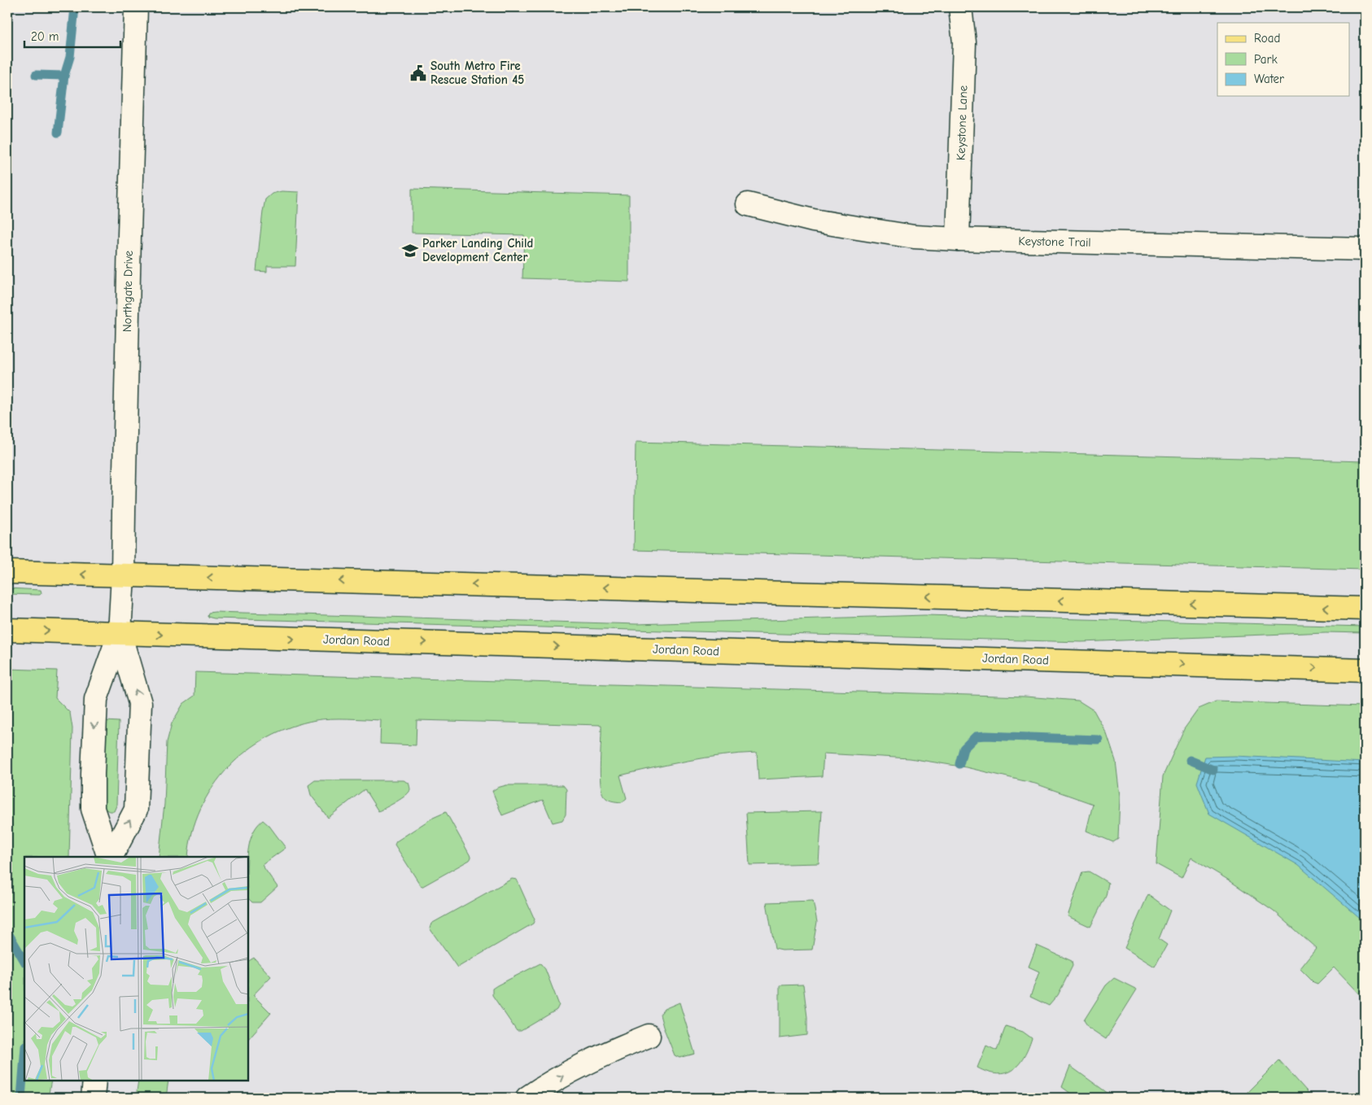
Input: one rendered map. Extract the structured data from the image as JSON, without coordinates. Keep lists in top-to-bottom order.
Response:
{
  "streets": {
    "main road": ["Jordan Road"],
    "street": ["Keystone Lane", "Keystone Trail", "Northgate Drive"]
  },
  "crossings": [
    ["Keystone Lane", "Keystone Trail"],
    ["Northgate Drive", "Jordan Road"]
  ],
  "places": {
    "public building": ["South Metro Fire Rescue Station 45"],
    "school or university": ["Parker Landing Child Development Center"]
  },
  "legend": ["Road", "Park", "Water"],
  "scale_bar": "20 m"
}
